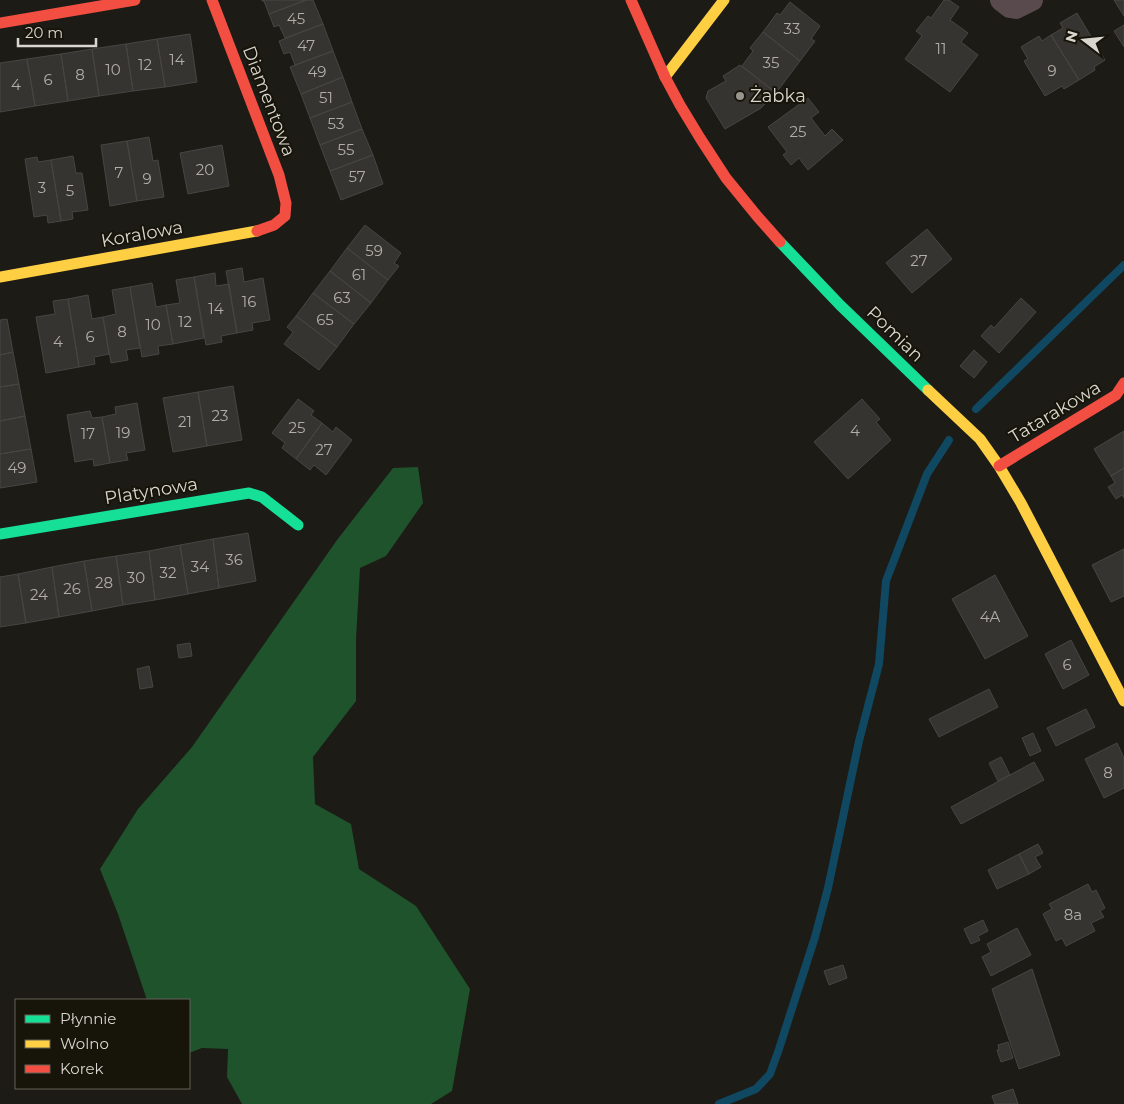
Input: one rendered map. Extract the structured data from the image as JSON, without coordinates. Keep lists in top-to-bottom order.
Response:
{
  "streets": {
    "street": [
      "Diamentowa",
      "Koralowa",
      "Pomian",
      "Tatarakowa",
      "Platynowa"
    ]
  },
  "crossings": [
    ["Diamentowa", "Koralowa"],
    ["Pomian", "Tatarakowa"]
  ],
  "places": ["Żabka"],
  "house_numbers": [
    "45",
    "33",
    "47",
    "11",
    "14",
    "35",
    "12",
    "10",
    "9",
    "49",
    "8",
    "6",
    "4",
    "51",
    "53",
    "25",
    "55",
    "20",
    "7",
    "57",
    "9",
    "3",
    "5",
    "59",
    "27",
    "61",
    "63",
    "16",
    "14",
    "65",
    "12",
    "10",
    "8",
    "6",
    "4",
    "23",
    "21",
    "25",
    "4",
    "19",
    "17",
    "27",
    "49",
    "36",
    "34",
    "32",
    "30",
    "28",
    "26",
    "24",
    "4A",
    "6",
    "8",
    "8a"
  ],
  "legend": ["Płynnie", "Wolno", "Korek"],
  "scale_bar": "20 m",
  "north": "left"
}
